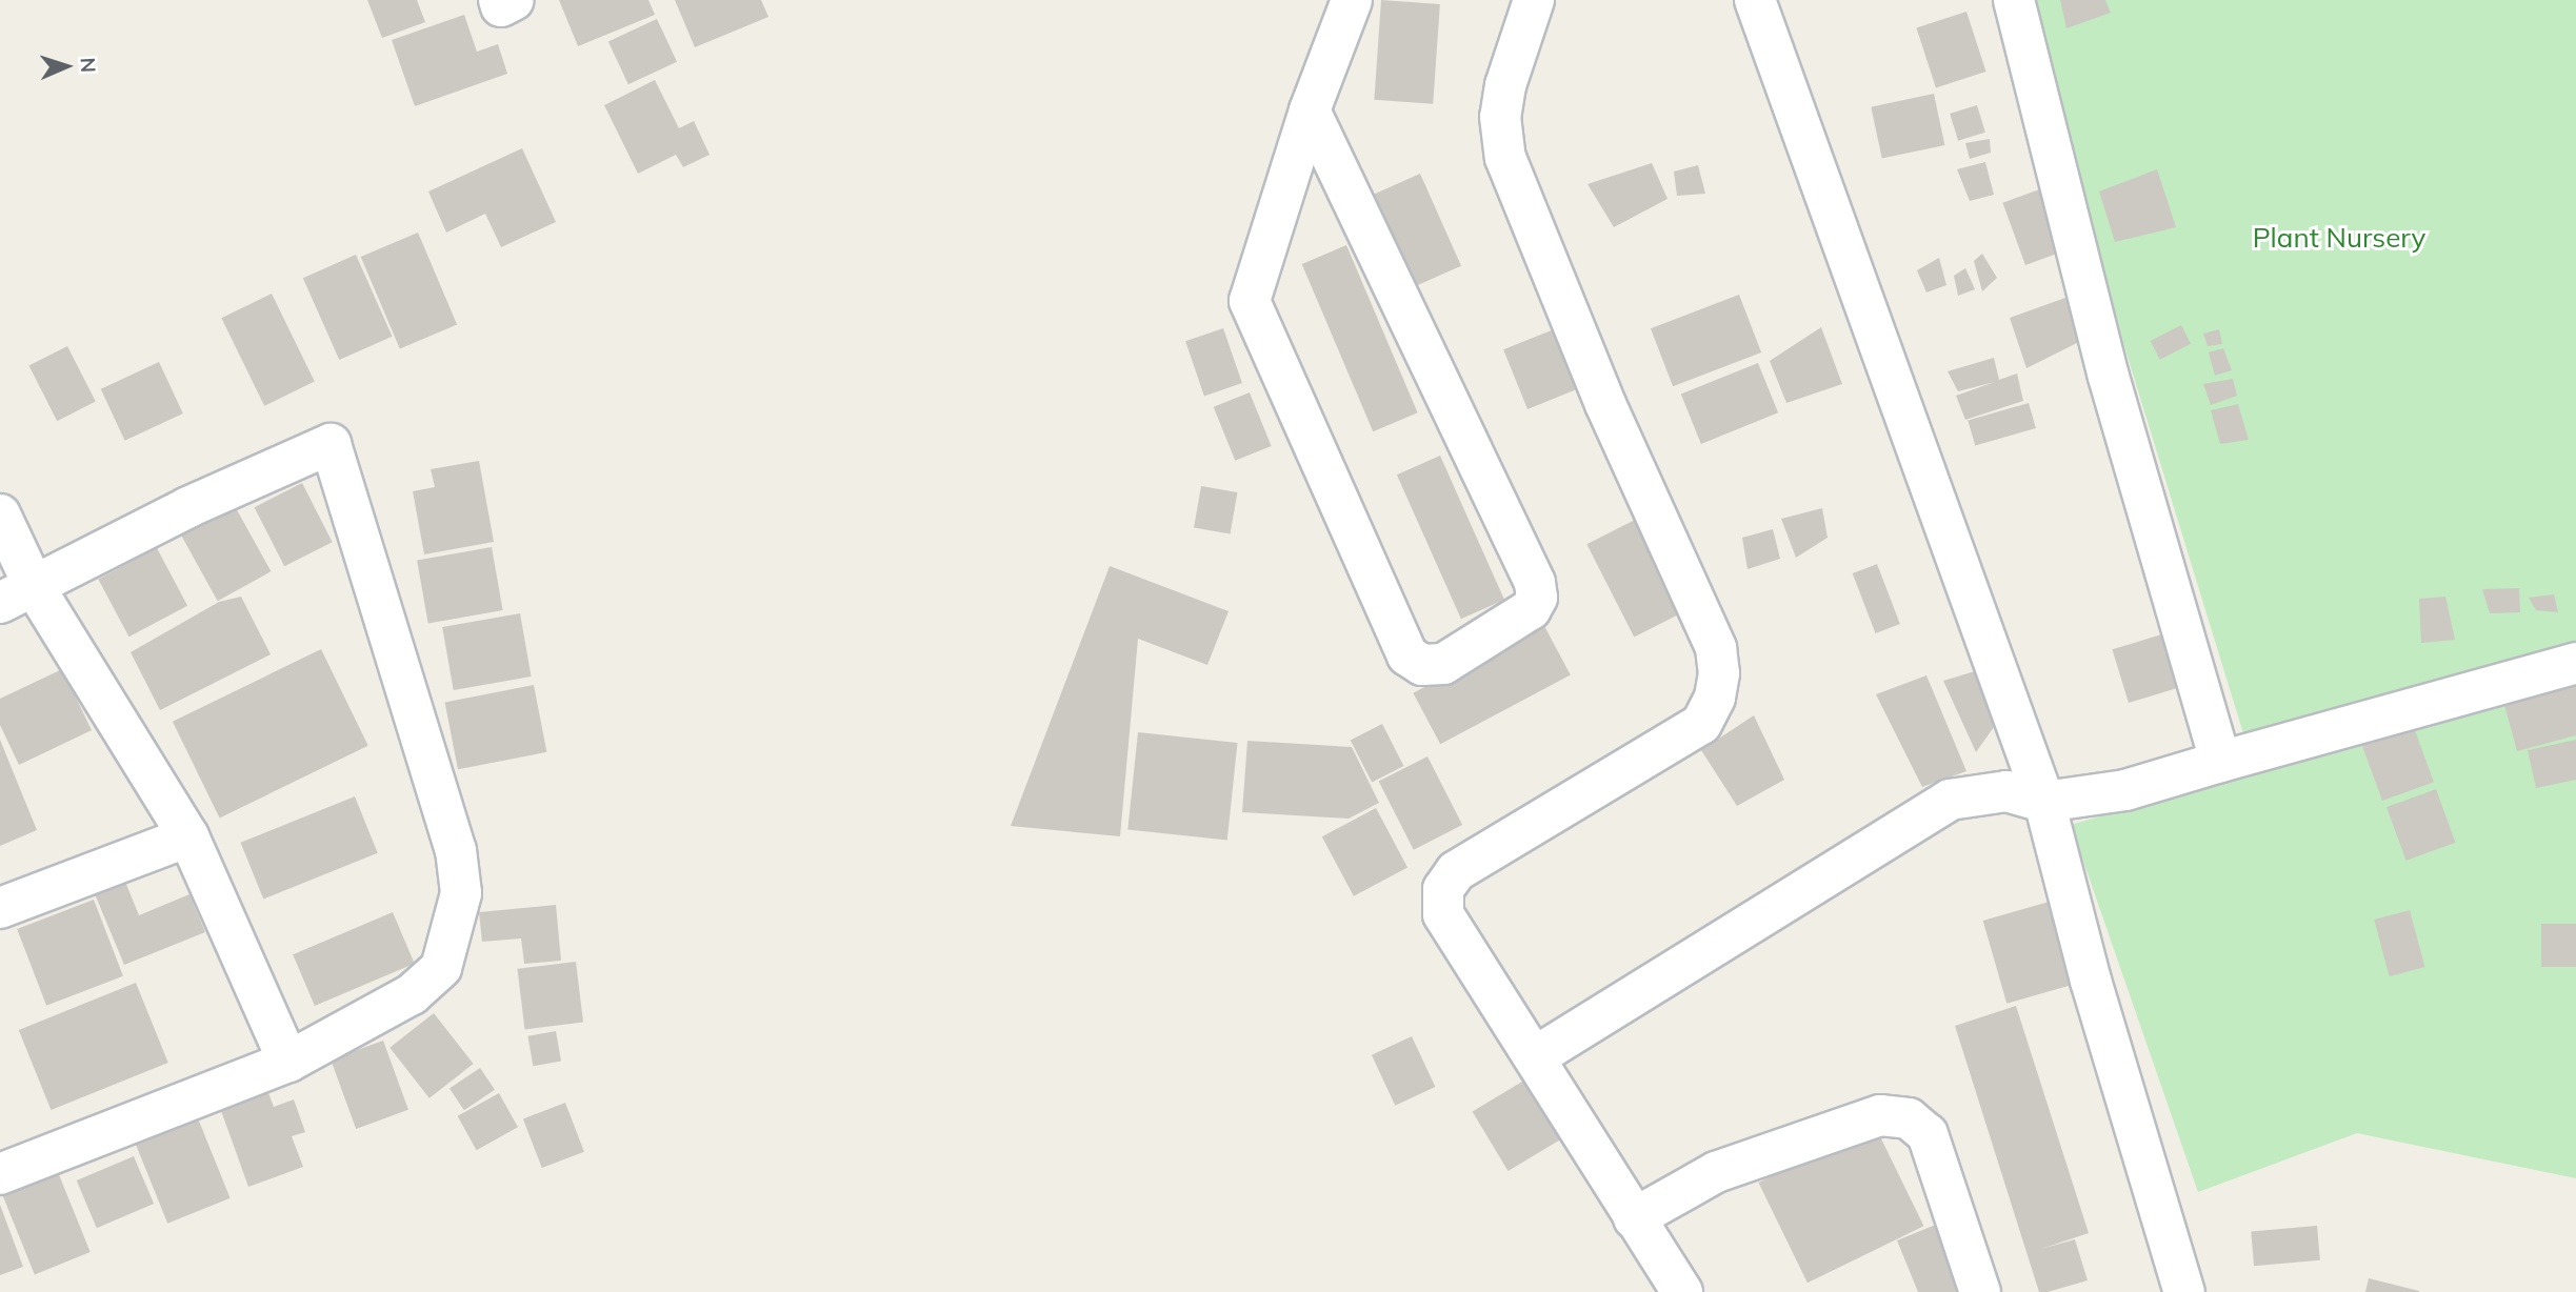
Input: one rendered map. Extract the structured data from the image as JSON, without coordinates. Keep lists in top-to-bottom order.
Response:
{
  "parks": ["Plant Nursery"],
  "north": "right"
}
